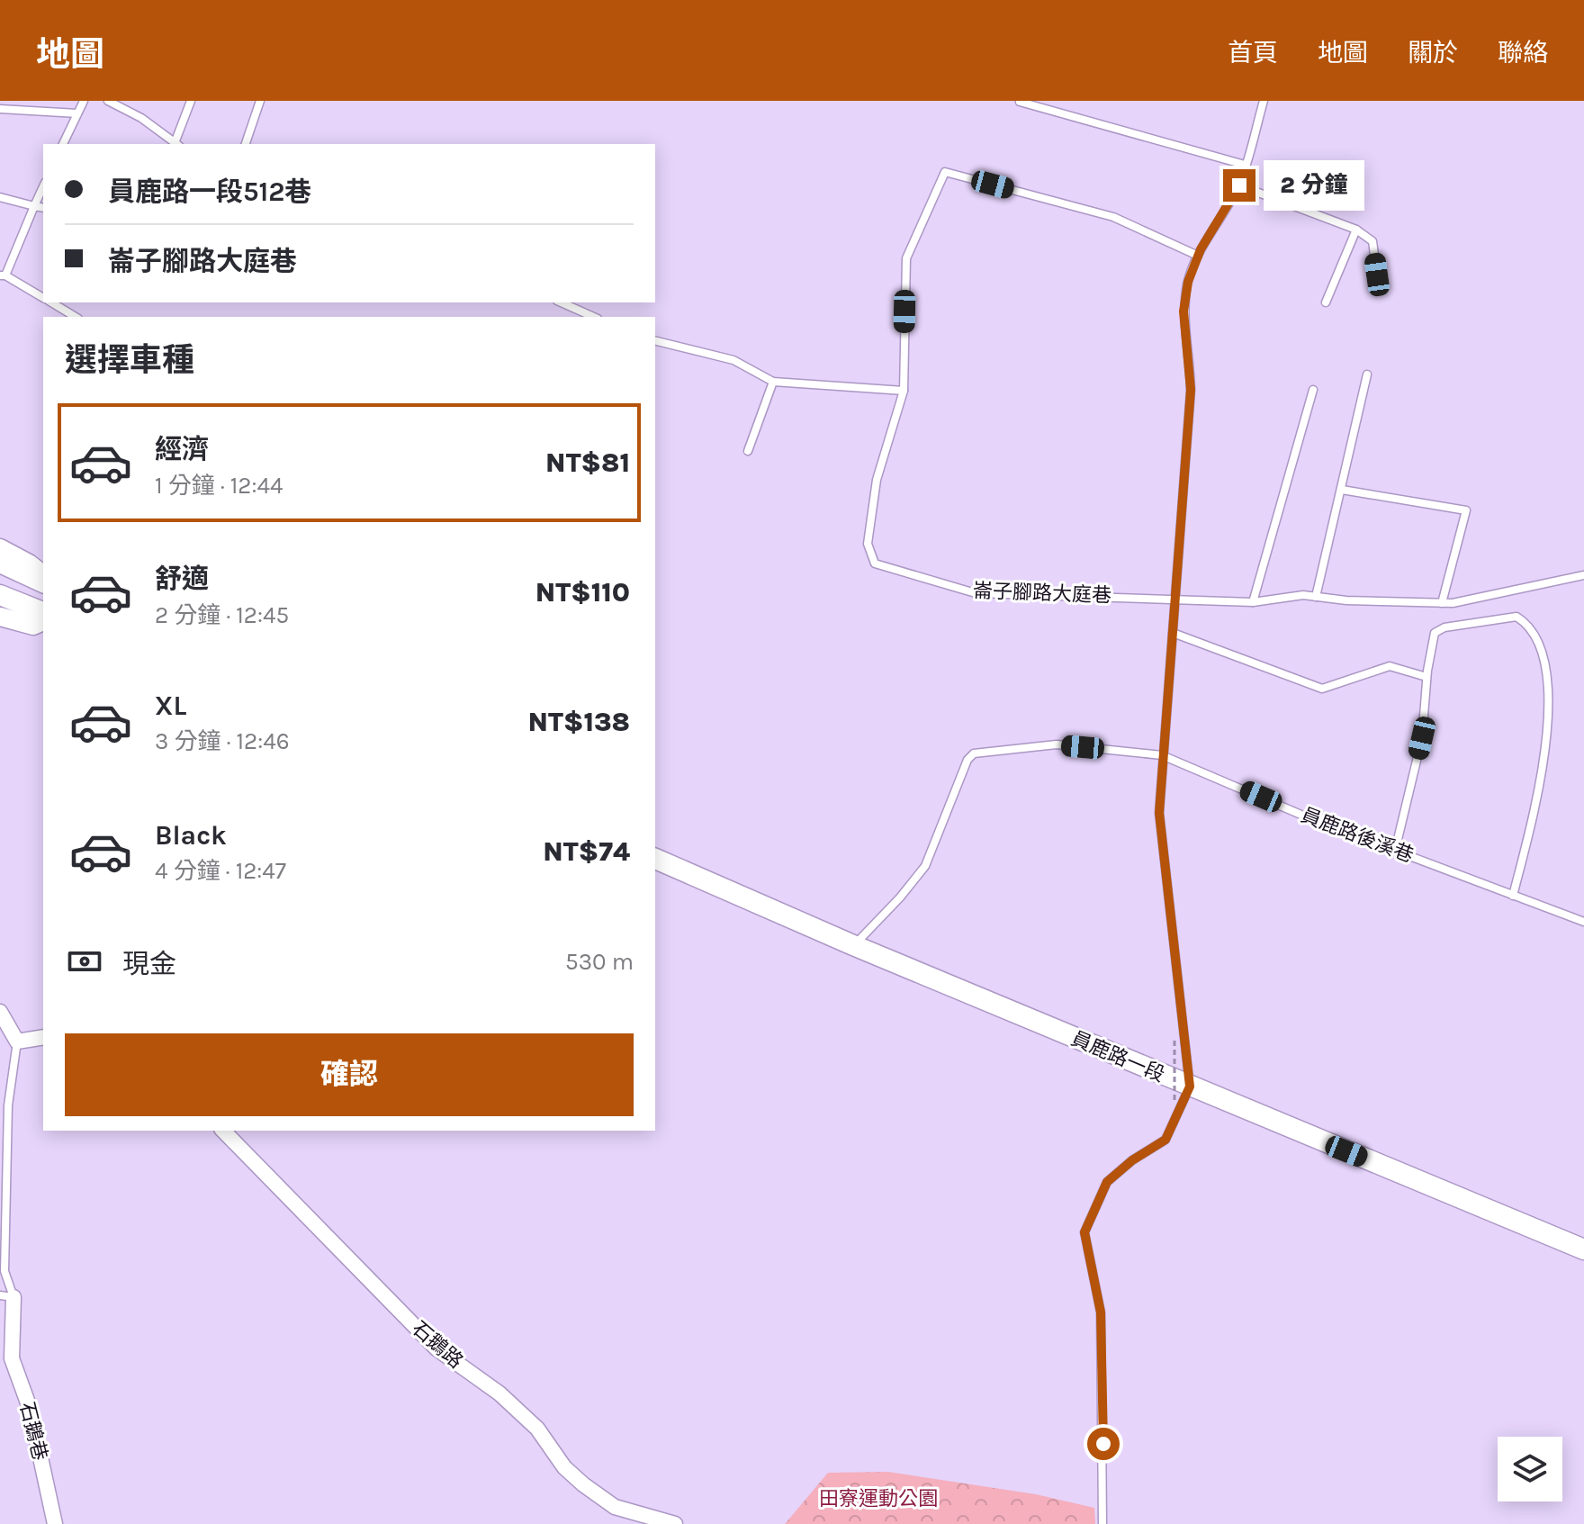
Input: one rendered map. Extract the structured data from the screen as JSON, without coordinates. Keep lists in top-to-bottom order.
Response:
{
  "streets": {
    "main road": ["員鹿路一段"],
    "street": ["石鵝路", "石鵝巷"],
    "lane": ["崙子腳路大庭巷", "員鹿路後溪巷"]
  },
  "crossings": [
    ["員鹿路後溪巷", "員鹿路一段"]
  ],
  "parks": ["田寮運動公園"],
  "page": {
    "header": "地圖",
    "nav": [
      "首頁",
      "地圖",
      "關於",
      "聯絡"
    ],
    "banner": ["員鹿路一段512巷", "崙子腳路大庭巷"],
    "bubble": "2 分鐘",
    "heading": "選擇車種",
    "list": [
      {
        "name": "經濟",
        "note": "1 分鐘 · 12:44",
        "value": "NT$81"
      },
      {
        "name": "舒適",
        "note": "2 分鐘 · 12:45",
        "value": "NT$110"
      },
      {
        "name": "XL",
        "note": "3 分鐘 · 12:46",
        "value": "NT$138"
      },
      {
        "name": "Black",
        "note": "4 分鐘 · 12:47",
        "value": "NT$74"
      }
    ],
    "pay": ["現金", "530 m"],
    "buttons": "確認"
  }
}
